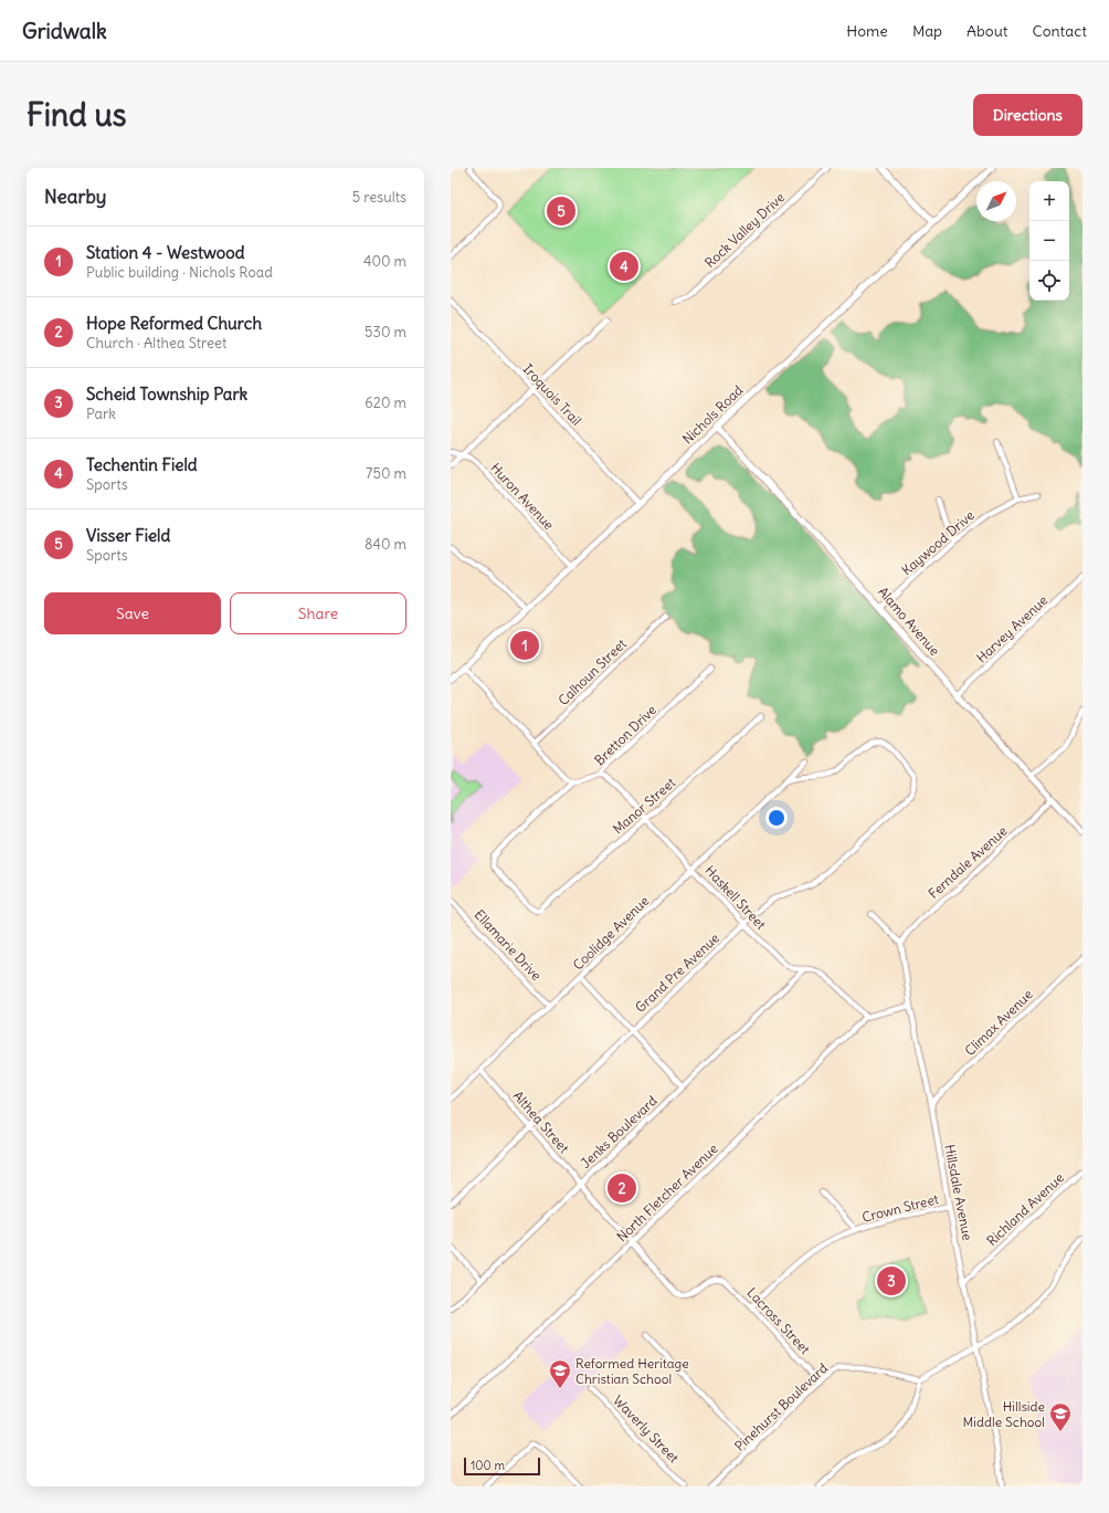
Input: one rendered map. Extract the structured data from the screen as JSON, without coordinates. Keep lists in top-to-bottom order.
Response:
{
  "streets": {
    "street": [
      "Rock Valley Drive",
      "Iroquois Trail",
      "Nichols Road",
      "Huron Avenue",
      "Kaywood Drive",
      "Alamo Avenue",
      "Harvey Avenue",
      "Calhoun Street",
      "Bretton Drive",
      "Manor Street",
      "Ferndale Avenue",
      "Haskell Street",
      "Coolidge Avenue",
      "Ellamarie Drive",
      "Grand Pre Avenue",
      "Climax Avenue",
      "Althea Street",
      "Jenks Boulevard",
      "North Fletcher Avenue",
      "Hillsdale Avenue",
      "Crown Street",
      "Richland Avenue",
      "Lacross Street",
      "Pinehurst Boulevard",
      "Waverly Street"
    ]
  },
  "crossings": [
    ["Iroquois Trail", "Nichols Road"],
    ["Nichols Road", "Huron Avenue"],
    ["Nichols Road", "Alamo Avenue"],
    ["Kaywood Drive", "Alamo Avenue"],
    ["Alamo Avenue", "Harvey Avenue"],
    ["Alamo Avenue", "Ferndale Avenue"],
    ["Bretton Drive", "Manor Street"],
    ["Bretton Drive", "Haskell Street"],
    ["Manor Street", "Haskell Street"],
    ["Ferndale Avenue", "Hillsdale Avenue"],
    ["Haskell Street", "Coolidge Avenue"],
    ["Haskell Street", "Grand Pre Avenue"],
    ["Haskell Street", "Jenks Boulevard"],
    ["Haskell Street", "North Fletcher Avenue"],
    ["Coolidge Avenue", "Ellamarie Drive"],
    ["Coolidge Avenue", "Grand Pre Avenue"],
    ["Coolidge Avenue", "Althea Street"],
    ["Grand Pre Avenue", "Althea Street"],
    ["Climax Avenue", "Hillsdale Avenue"],
    ["Althea Street", "Jenks Boulevard"],
    ["Althea Street", "North Fletcher Avenue"],
    ["Althea Street", "Lacross Street"],
    ["North Fletcher Avenue", "Hillsdale Avenue"],
    ["Hillsdale Avenue", "Crown Street"],
    ["Hillsdale Avenue", "Richland Avenue"],
    ["Crown Street", "Lacross Street"],
    ["Lacross Street", "Pinehurst Boulevard"]
  ],
  "places": {
    "school or university": ["Reformed Heritage Christian School", "Hillside Middle School"]
  },
  "scale_bar": "100 m",
  "north": "top right",
  "page": {
    "header": "Gridwalk",
    "nav": [
      "Home",
      "Map",
      "About",
      "Contact"
    ],
    "buttons": [
      "Directions",
      ["Save", "Share"]
    ],
    "title": "Find us",
    "heading": ["Nearby", "5 results"],
    "map_buttons": ["+", "−"],
    "pins": [
      "5",
      "4",
      "1",
      "2",
      "3"
    ],
    "list": [
      {
        "mark": "1",
        "name": "Station 4 - Westwood",
        "note": "Public building · Nichols Road",
        "value": "400 m"
      },
      {
        "mark": "2",
        "name": "Hope Reformed Church",
        "note": "Church · Althea Street",
        "value": "530 m"
      },
      {
        "mark": "3",
        "name": "Scheid Township Park",
        "note": "Park",
        "value": "620 m"
      },
      {
        "mark": "4",
        "name": "Techentin Field",
        "note": "Sports",
        "value": "750 m"
      },
      {
        "mark": "5",
        "name": "Visser Field",
        "note": "Sports",
        "value": "840 m"
      }
    ],
    "scale": "100 m"
  }
}
